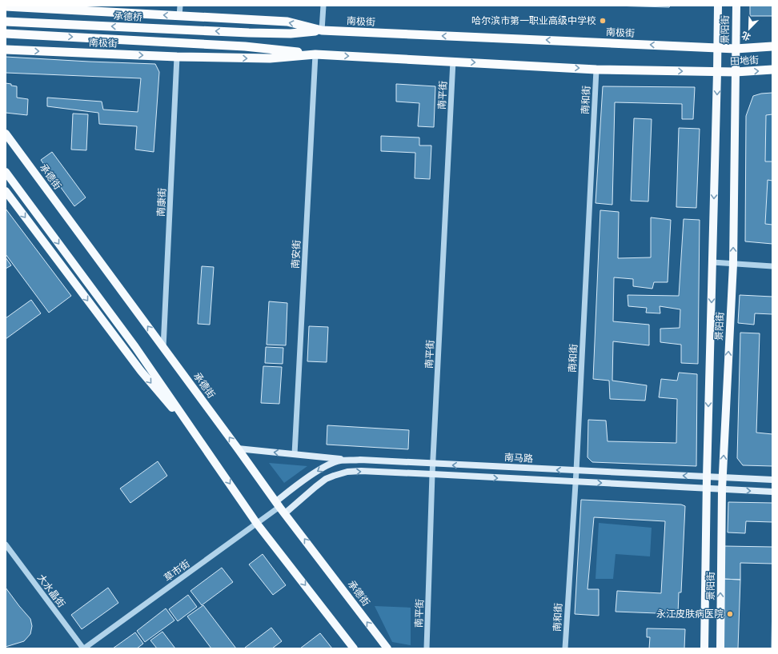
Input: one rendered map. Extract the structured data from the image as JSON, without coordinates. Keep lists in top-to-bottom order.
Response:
{
  "streets": {
    "highway": ["承德桥", "南极街", "田地街"],
    "main road": ["景阳街", "承德街", "南马路"],
    "street": [
      "南平街",
      "南和街",
      "南康街",
      "南安街",
      "草市街",
      "大水晶街"
    ]
  },
  "crossings": [
    ["承德桥", "南极街"],
    ["南极街", "景阳街"],
    ["南极街", "田地街"],
    ["南极街", "南平街"],
    ["南极街", "南和街"],
    ["南极街", "南康街"],
    ["南极街", "南安街"],
    ["景阳街", "田地街"],
    ["景阳街", "南马路"],
    ["南平街", "南马路"],
    ["南和街", "南马路"],
    ["承德街", "南康街"],
    ["承德街", "南马路"],
    ["承德街", "草市街"],
    ["南马路", "草市街"],
    ["草市街", "大水晶街"]
  ],
  "places": ["哈尔滨市第一职业高级中学校", "永江皮肤病医院"],
  "north": "bottom left"
}
